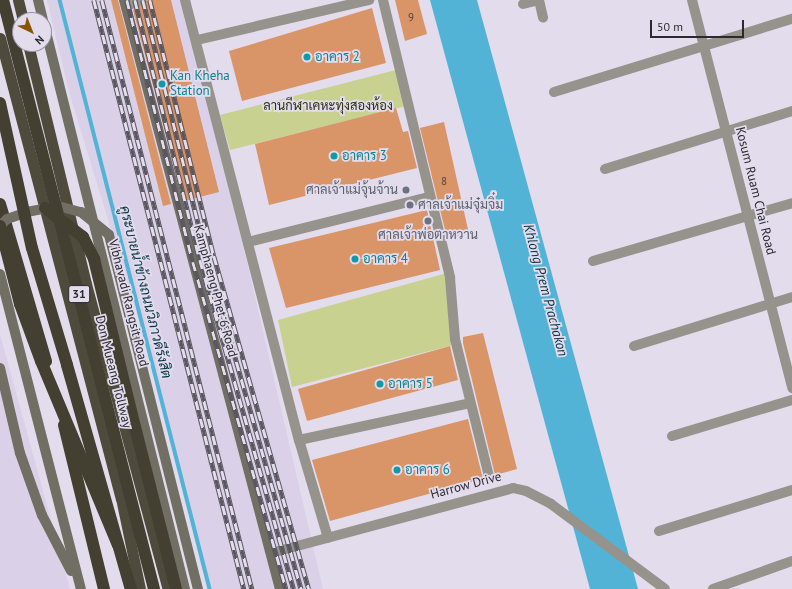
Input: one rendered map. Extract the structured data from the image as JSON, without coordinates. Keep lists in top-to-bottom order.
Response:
{
  "streets": {
    "highway": ["31", "Don Mueang Tollway"],
    "main road": ["Kamphaeng Phet 6 Road", "Vibhavadi Rangsit Road"],
    "street": ["Kosum Ruam Chai Road", "Harrow Drive"]
  },
  "crossings": [
    ["Kamphaeng Phet 6 Road", "Harrow Drive"]
  ],
  "water": ["Khlong Prem Prachakon", "คูระบายน้ำข้างถนนวิภาวดีรังสิต"],
  "parks": ["ลานกีฬาเคหะทุ่งสองห้อง"],
  "places": [
    "อาคาร 2",
    "Kan Kheha Station",
    "อาคาร 3",
    "ศาลเจ้าแม่จุ้นจ้าน",
    "ศาลเจ้าแม่จุ๋มจิ๋ม",
    "ศาลเจ้าพ่อตาหวาน",
    "อาคาร 4",
    "อาคาร 5",
    "อาคาร 6"
  ],
  "house_numbers": ["9", "8"],
  "scale_bar": "50 m",
  "north": "bottom right"
}
